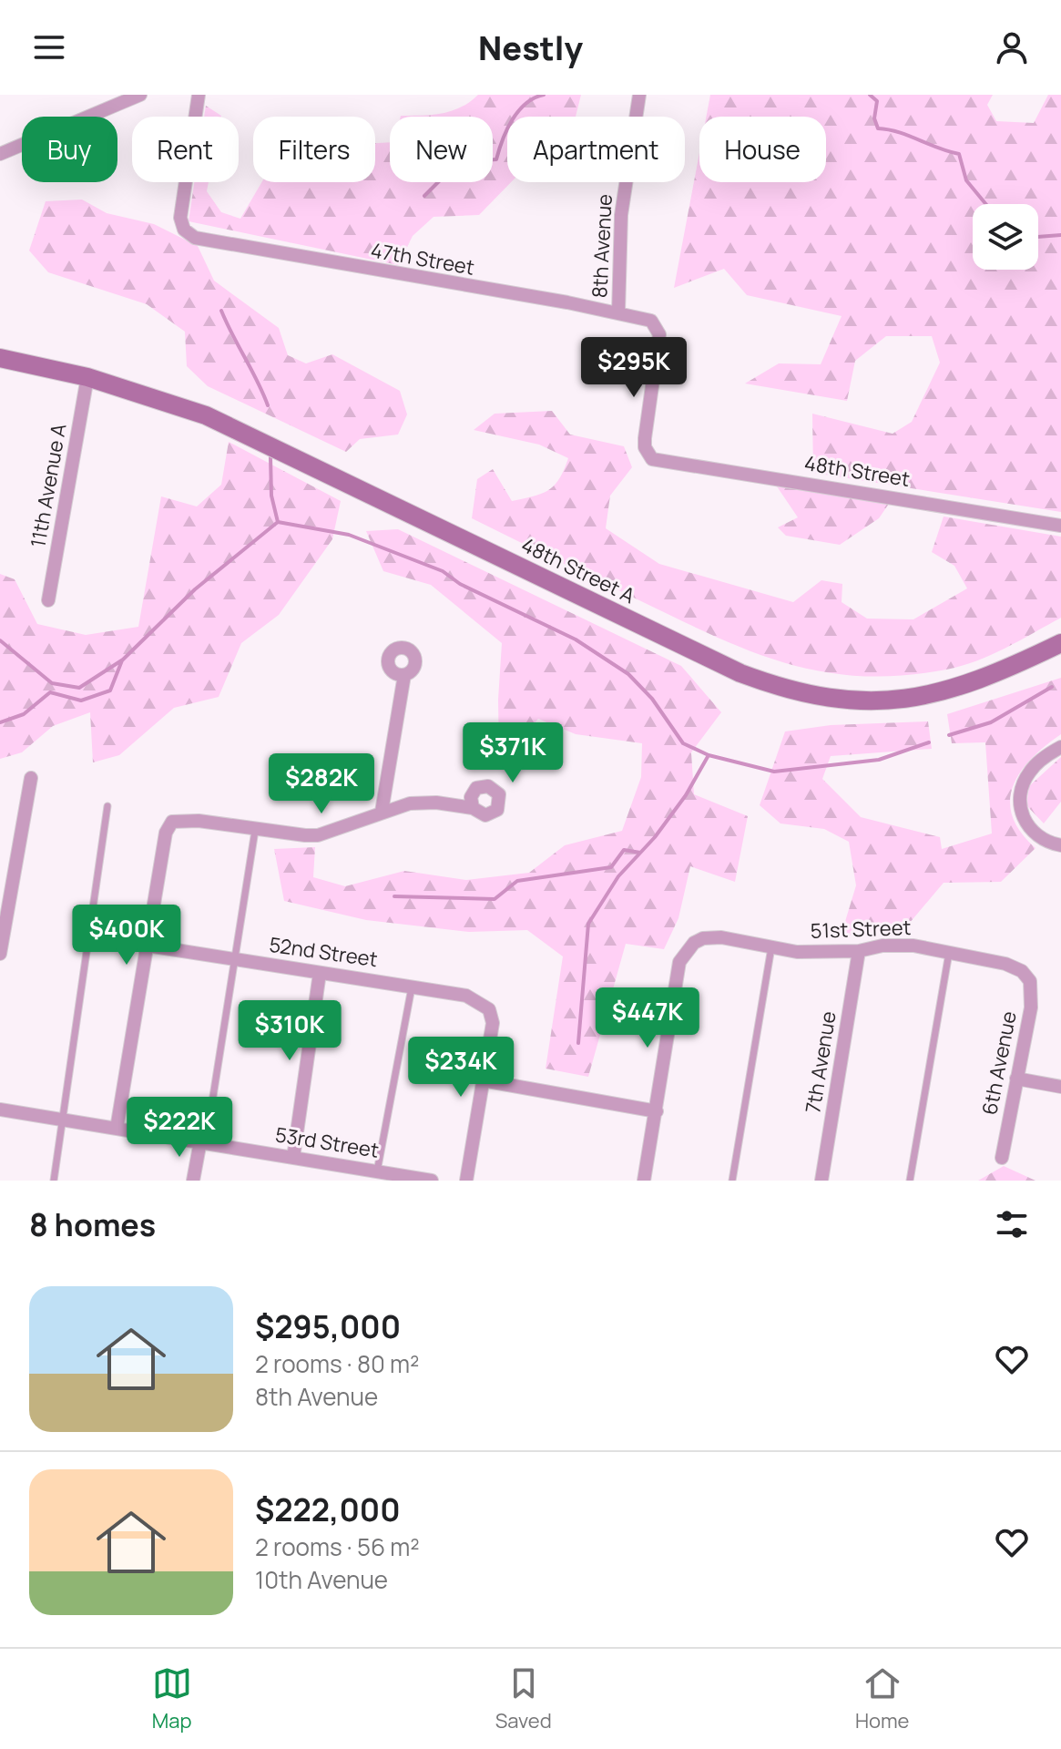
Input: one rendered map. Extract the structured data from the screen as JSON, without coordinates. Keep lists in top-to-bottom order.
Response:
{
  "streets": {
    "street": [
      "8th Avenue",
      "47th Street",
      "48th Street",
      "11th Avenue A",
      "48th Street A",
      "51st Street",
      "52nd Street",
      "7th Avenue",
      "6th Avenue",
      "53rd Street"
    ]
  },
  "crossings": [
    ["8th Avenue", "47th Street"],
    ["47th Street", "48th Street"],
    ["11th Avenue A", "48th Street A"],
    ["51st Street", "7th Avenue"],
    ["51st Street", "6th Avenue"]
  ],
  "page": {
    "header": "Nestly",
    "chip": [
      "Buy",
      "Rent",
      "Filters",
      "New",
      "Apartment",
      "House"
    ],
    "price": [
      "$295K",
      "$371K",
      "$282K",
      "$400K",
      "$447K",
      "$310K",
      "$234K",
      "$222K"
    ],
    "heading": "8 homes",
    "list": [
      {
        "name": "$295,000",
        "note": "2 rooms · 80 m² · 8th Avenue"
      },
      {
        "name": "$222,000",
        "note": "2 rooms · 56 m² · 10th Avenue"
      }
    ],
    "tabs": ["Map", "Saved", "Home"]
  }
}
